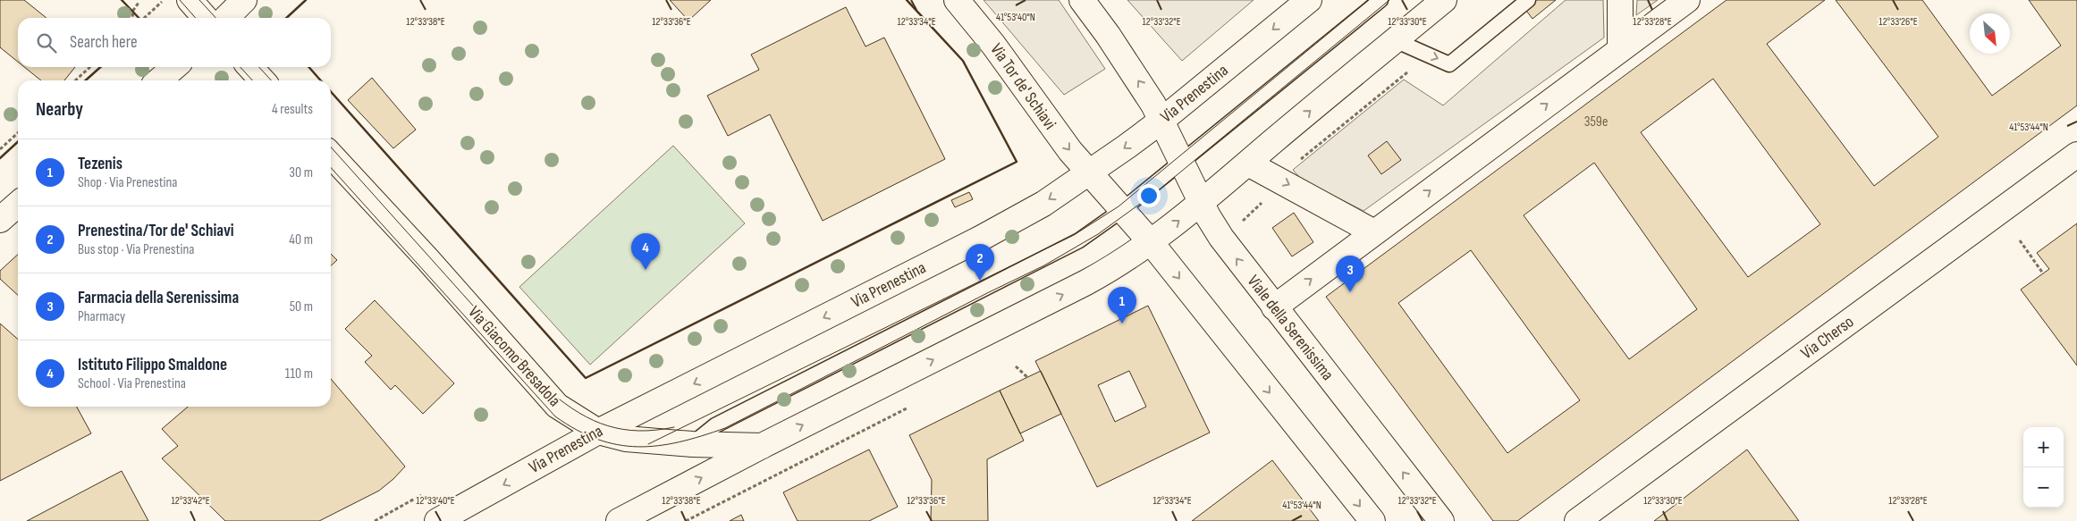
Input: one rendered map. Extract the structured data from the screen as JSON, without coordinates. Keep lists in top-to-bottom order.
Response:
{
  "streets": {
    "main road": [
      "Via Tor de' Schiavi",
      "Via Prenestina",
      "Viale della Serenissima",
      "Via Cherso",
      "Via Giacomo Bresadola"
    ]
  },
  "crossings": [
    ["Via Tor de' Schiavi", "Via Prenestina"],
    ["Via Prenestina", "Viale della Serenissima"],
    ["Via Prenestina", "Via Giacomo Bresadola"]
  ],
  "house_numbers": ["359e"],
  "north": "bottom right",
  "page": {
    "search": "Search here",
    "heading": ["Nearby", "4 results"],
    "list": [
      {
        "mark": "1",
        "name": "Tezenis",
        "note": "Shop · Via Prenestina",
        "value": "30 m"
      },
      {
        "mark": "2",
        "name": "Prenestina/Tor de' Schiavi",
        "note": "Bus stop · Via Prenestina",
        "value": "40 m"
      },
      {
        "mark": "3",
        "name": "Farmacia della Serenissima",
        "note": "Pharmacy",
        "value": "50 m"
      },
      {
        "mark": "4",
        "name": "Istituto Filippo Smaldone",
        "note": "School · Via Prenestina",
        "value": "110 m"
      }
    ],
    "pins": [
      "4",
      "2",
      "3",
      "1"
    ],
    "map_buttons": ["+", "−"]
  },
  "coordinates": [
    "41°53'40\"N",
    "12°33'38\"E",
    "12°33'36\"E",
    "12°33'34\"E",
    "12°33'32\"E",
    "12°33'30\"E",
    "12°33'28\"E",
    "12°33'26\"E",
    "41°53'44\"N",
    "12°33'42\"E",
    "12°33'40\"E"
  ]
}
